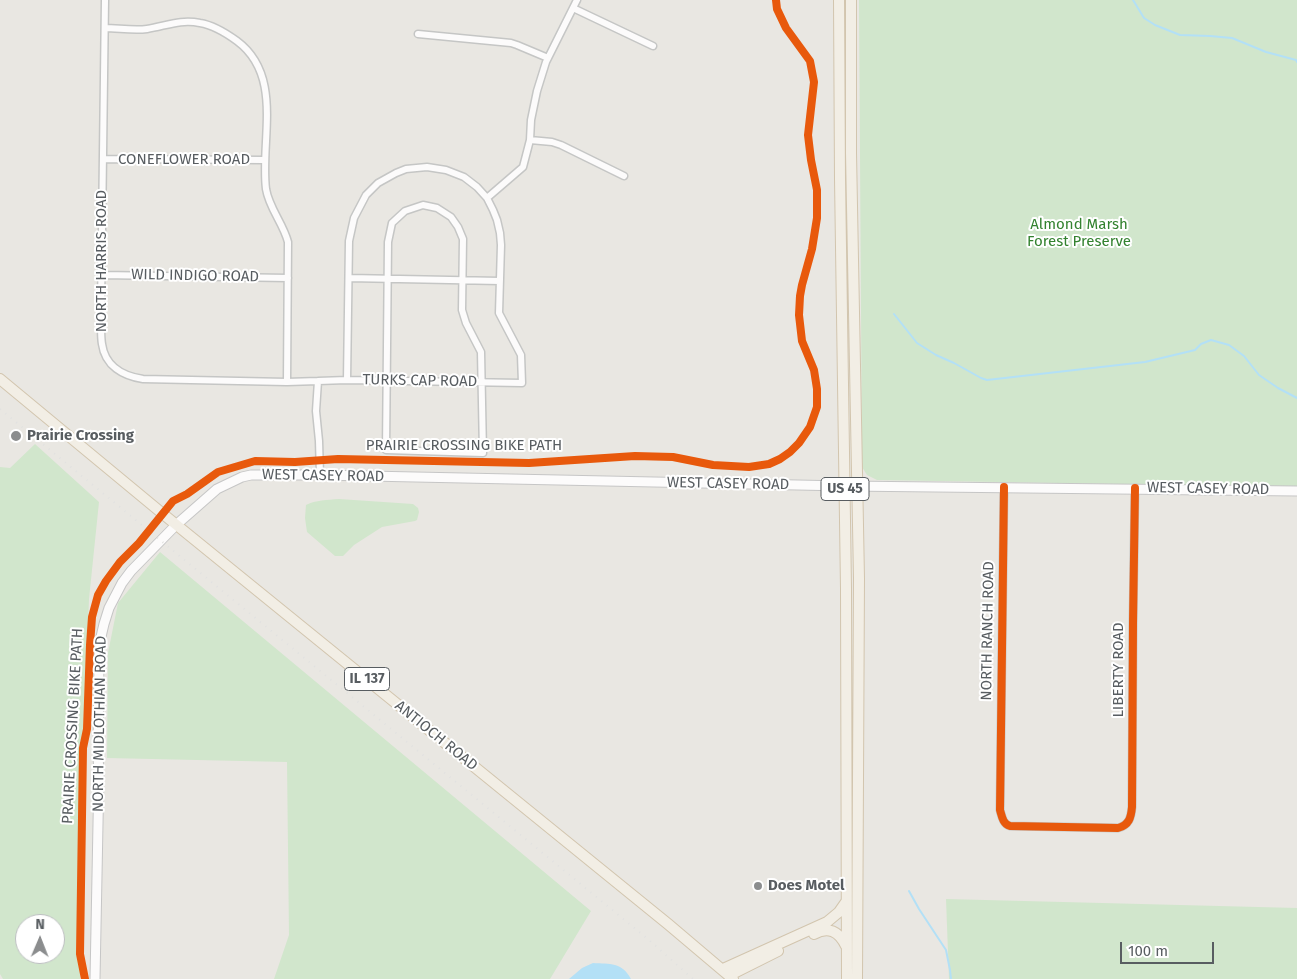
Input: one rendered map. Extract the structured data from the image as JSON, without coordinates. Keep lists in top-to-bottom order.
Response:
{
  "streets": {
    "main road": [
      "WEST CASEY ROAD",
      "US 45",
      "IL 137",
      "NORTH MIDLOTHIAN ROAD",
      "ANTIOCH ROAD"
    ],
    "street": [
      "CONEFLOWER ROAD",
      "NORTH HARRIS ROAD",
      "WILD INDIGO ROAD",
      "TURKS CAP ROAD",
      "NORTH RANCH ROAD",
      "LIBERTY ROAD"
    ],
    "cycle path": ["PRAIRIE CROSSING BIKE PATH"]
  },
  "crossings": [
    ["CONEFLOWER ROAD", "NORTH HARRIS ROAD"],
    ["NORTH HARRIS ROAD", "WILD INDIGO ROAD"],
    ["NORTH HARRIS ROAD", "TURKS CAP ROAD"],
    ["WEST CASEY ROAD", "US 45"],
    ["WEST CASEY ROAD", "NORTH RANCH ROAD"],
    ["WEST CASEY ROAD", "LIBERTY ROAD"],
    ["WEST CASEY ROAD", "NORTH MIDLOTHIAN ROAD"],
    ["WEST CASEY ROAD", "ANTIOCH ROAD"],
    ["NORTH RANCH ROAD", "LIBERTY ROAD"],
    ["NORTH MIDLOTHIAN ROAD", "ANTIOCH ROAD"]
  ],
  "parks": ["Almond Marsh Forest Preserve"],
  "places": ["Prairie Crossing", "Does Motel"],
  "scale_bar": "100 m",
  "north": "top"
}
